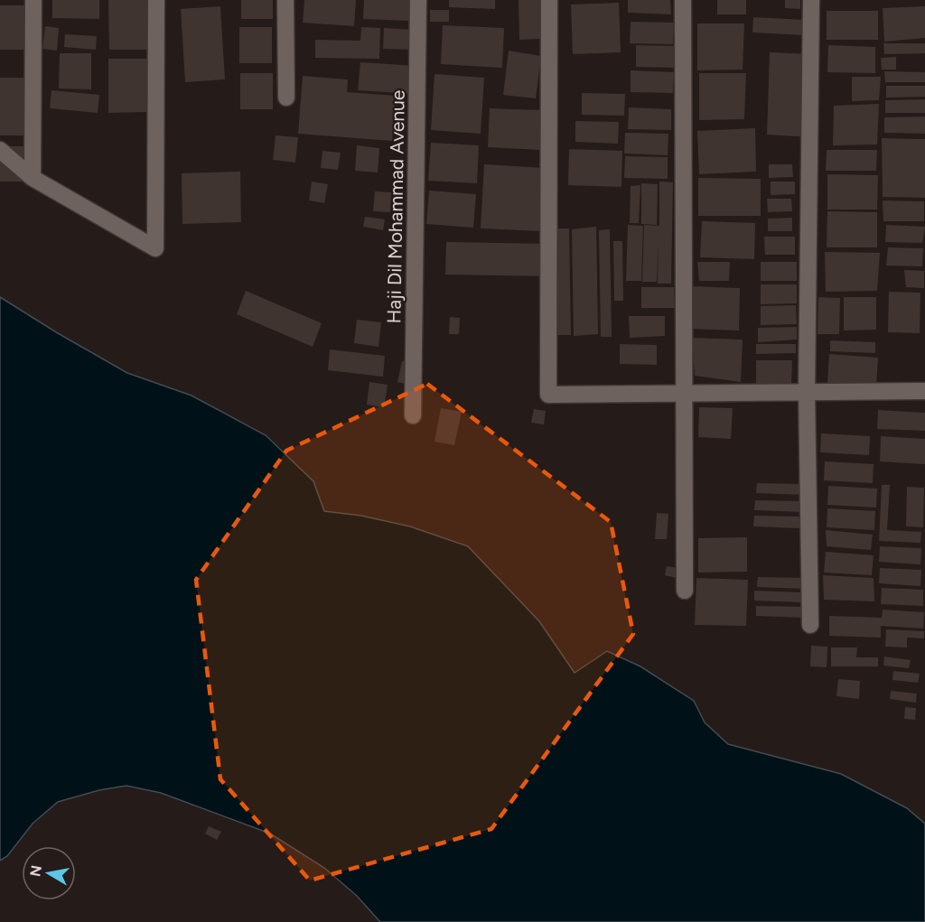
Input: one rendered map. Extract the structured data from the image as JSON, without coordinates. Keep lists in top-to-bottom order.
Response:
{
  "streets": {
    "street": ["Haji Dil Mohammad Avenue"]
  },
  "north": "left"
}
